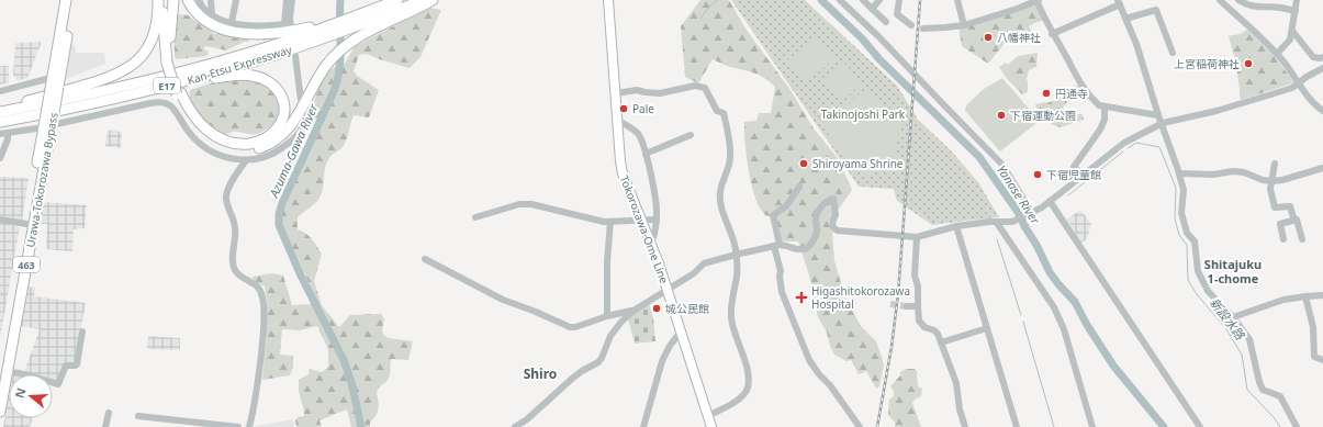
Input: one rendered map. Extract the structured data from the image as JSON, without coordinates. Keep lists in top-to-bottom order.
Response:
{
  "streets": {
    "highway": [
      "Kan-Etsu Expressway",
      "E17",
      "Urawa-Tokorozawa Bypass",
      "463"
    ],
    "main road": ["Tokorozawa-Ome Line"]
  },
  "districts": ["Shitajuku 1-chome", "Shiro"],
  "water": ["Azuma-Gawa River", "Yanase River", "新設水路"],
  "parks": ["Takinojoshi Park"],
  "places": {
    "other": [
      "八幡神社",
      "上宮稲荷神社",
      "円通寺",
      "Pale",
      "下宿運動公園",
      "Shiroyama Shrine",
      "下宿児童館",
      "城公民館"
    ],
    "health": ["Higashitokorozawa Hospital"]
  },
  "north": "left"
}
